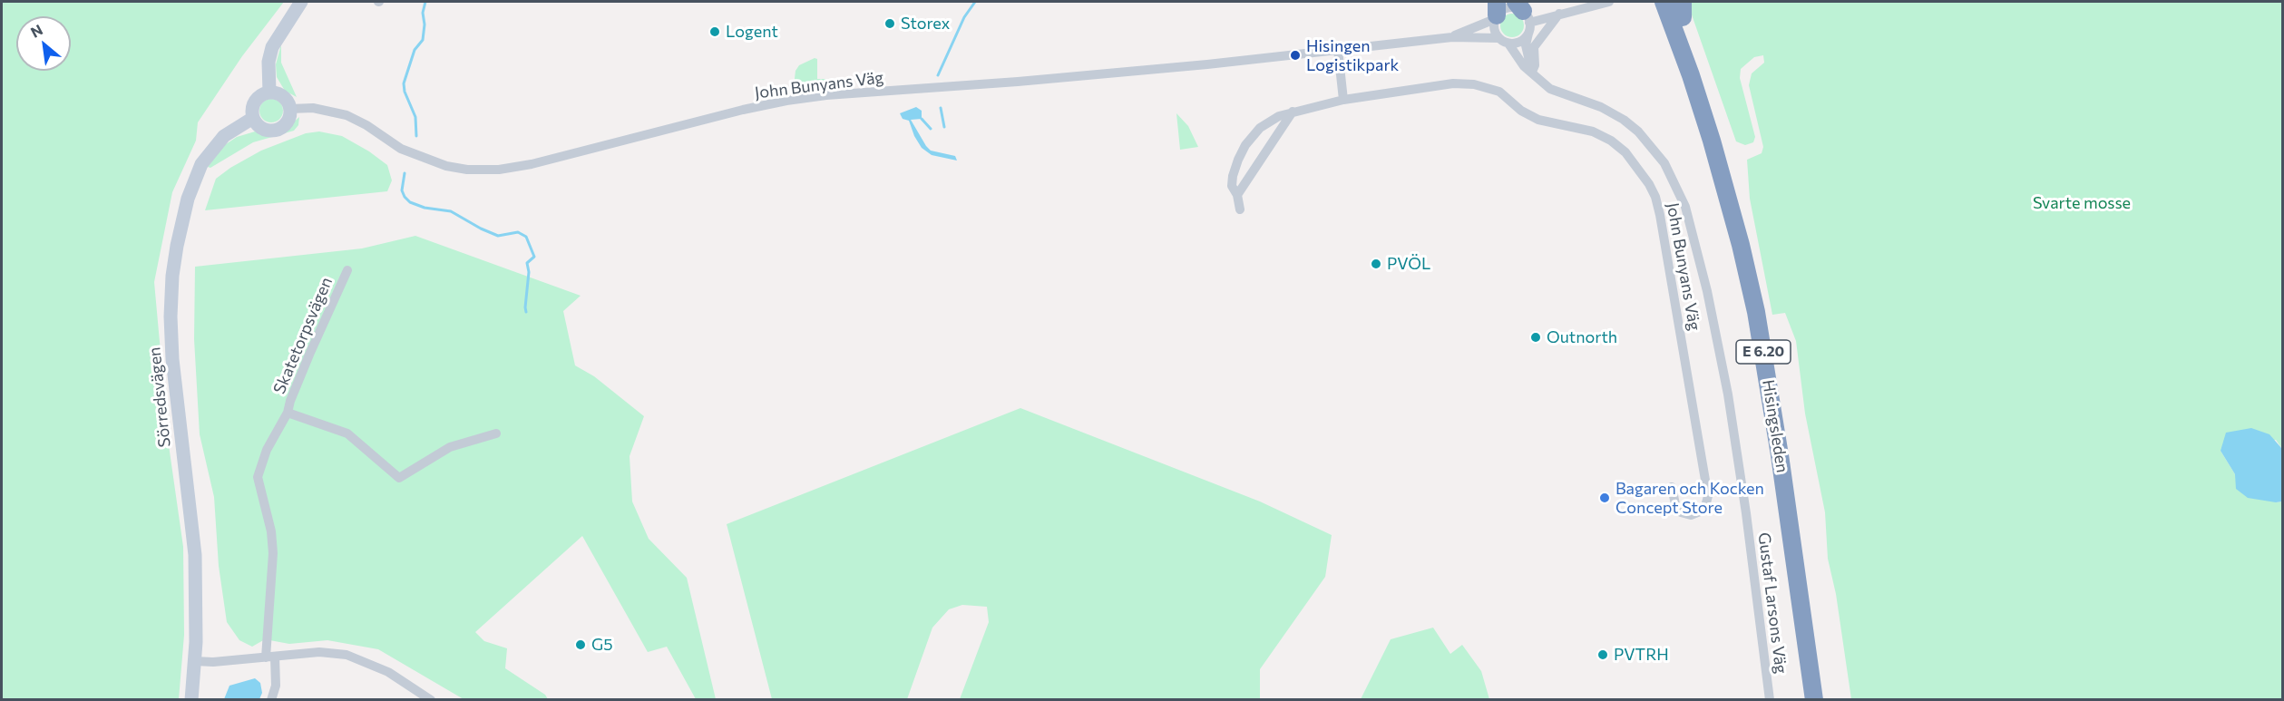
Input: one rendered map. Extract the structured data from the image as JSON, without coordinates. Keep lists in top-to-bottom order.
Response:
{
  "streets": {
    "highway": ["E 6.20", "Hisingsleden"],
    "street": [
      "John Bunyans Väg",
      "Skatetorpsvägen",
      "Sörredsvägen",
      "Gustaf Larsons Väg"
    ]
  },
  "crossings": [
    ["John Bunyans Väg", "Sörredsvägen"],
    ["John Bunyans Väg", "Gustaf Larsons Väg"]
  ],
  "parks": ["Svarte mosse"],
  "places": [
    "Storex",
    "Logent",
    "Hisingen Logistikpark",
    "PVÖL",
    "Outnorth",
    "Bagaren och Kocken Concept Store",
    "G5",
    "PVTRH"
  ],
  "north": "top left"
}
